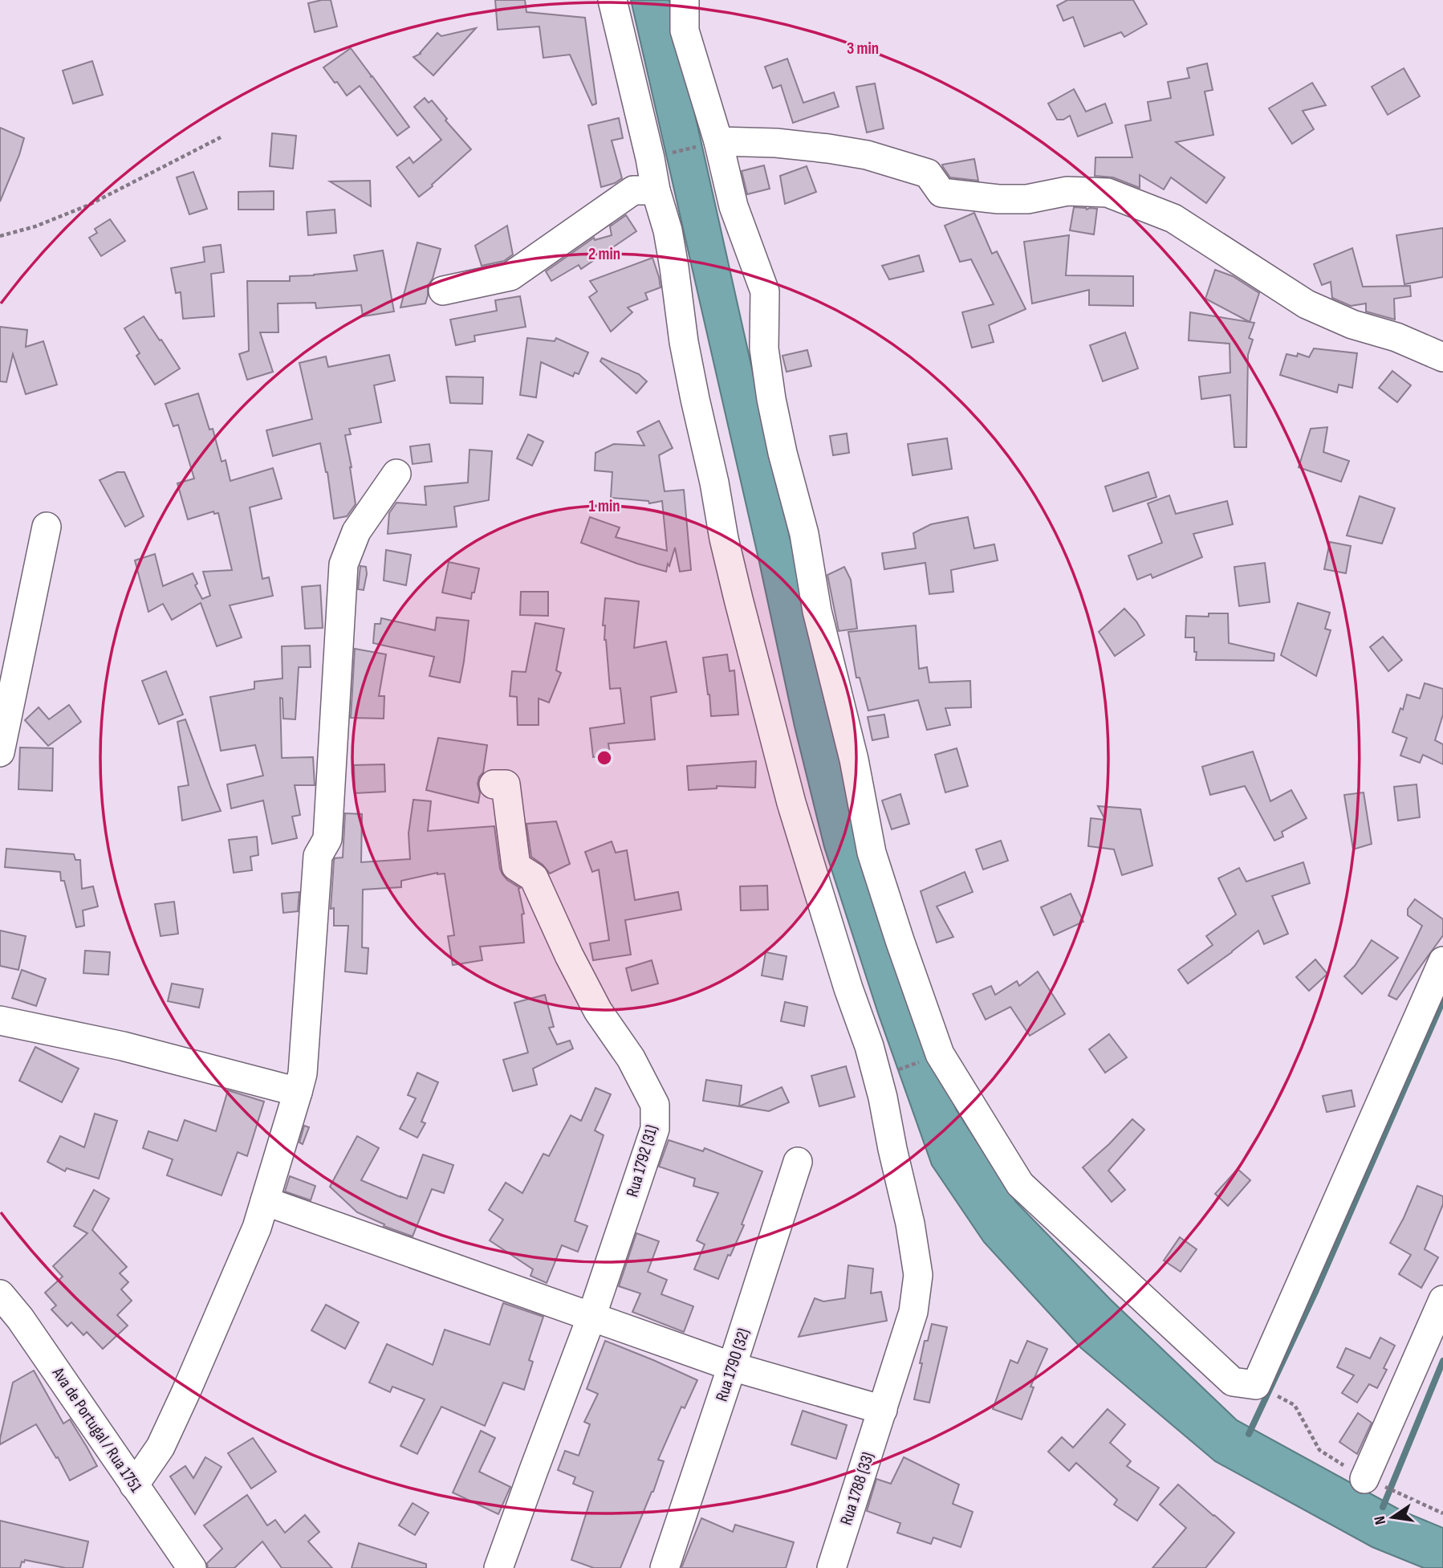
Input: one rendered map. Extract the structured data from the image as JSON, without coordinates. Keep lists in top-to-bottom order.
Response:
{
  "streets": {
    "street": [
      "Rua 1792 (31)",
      "Rua 1790 (32)",
      "Ava de Portugal / Rua 1751",
      "Rua 1788 (33)"
    ]
  },
  "north": "left",
  "rings": ["3 min", "2 min", "1 min"]
}
